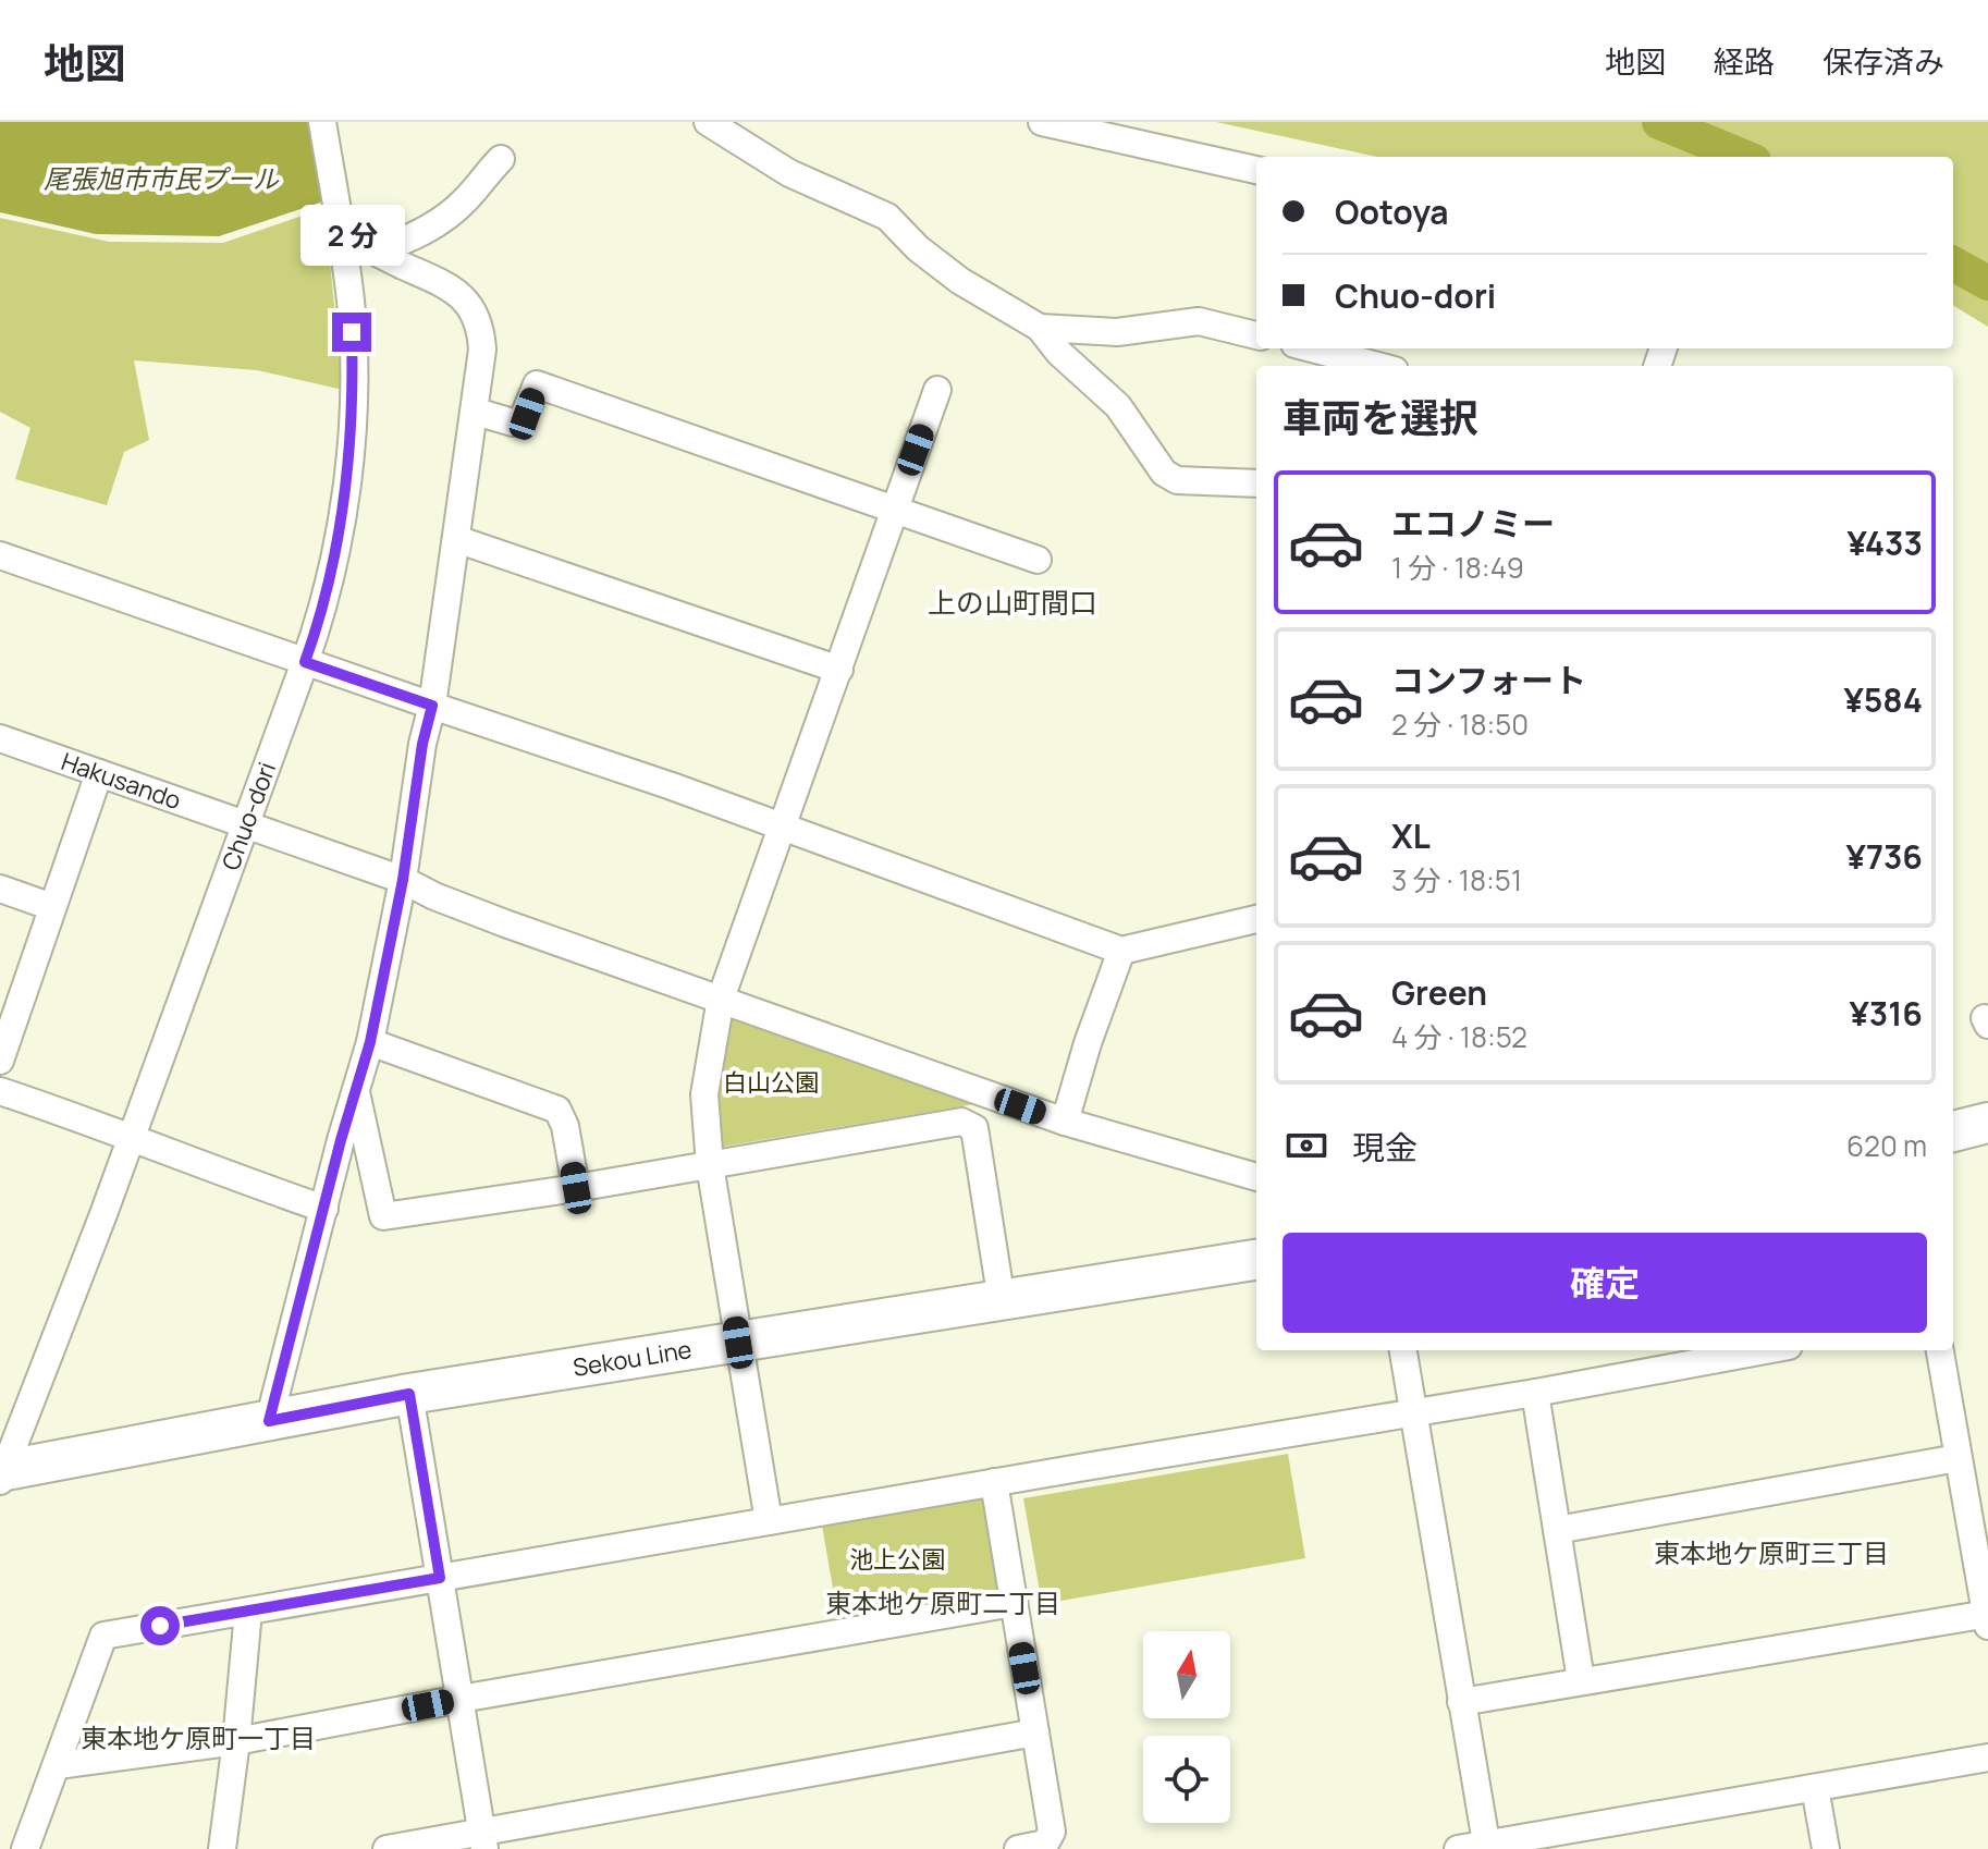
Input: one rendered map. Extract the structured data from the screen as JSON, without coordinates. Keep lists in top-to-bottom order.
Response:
{
  "streets": {
    "highway": ["Sekou Line"],
    "street": ["Hakusando", "Chuo-dori"]
  },
  "crossings": [
    ["Hakusando", "Chuo-dori"],
    ["Chuo-dori", "Sekou Line"]
  ],
  "districts": [
    "上の山町間口",
    "東本地ケ原町三丁目",
    "東本地ケ原町二丁目",
    "東本地ケ原町一丁目"
  ],
  "water": ["尾張旭市市民プール"],
  "parks": ["白山公園", "池上公園"],
  "north": "top",
  "page": {
    "header": "地図",
    "nav": ["地図", "経路", "保存済み"],
    "banner": ["Ootoya", "Chuo-dori"],
    "bubble": "2 分",
    "heading": "車両を選択",
    "list": [
      {
        "name": "エコノミー",
        "note": "1 分 · 18:49",
        "value": "¥433"
      },
      {
        "name": "コンフォート",
        "note": "2 分 · 18:50",
        "value": "¥584"
      },
      {
        "name": "XL",
        "note": "3 分 · 18:51",
        "value": "¥736"
      },
      {
        "name": "Green",
        "note": "4 分 · 18:52",
        "value": "¥316"
      }
    ],
    "pay": ["現金", "620 m"],
    "buttons": "確定"
  }
}
